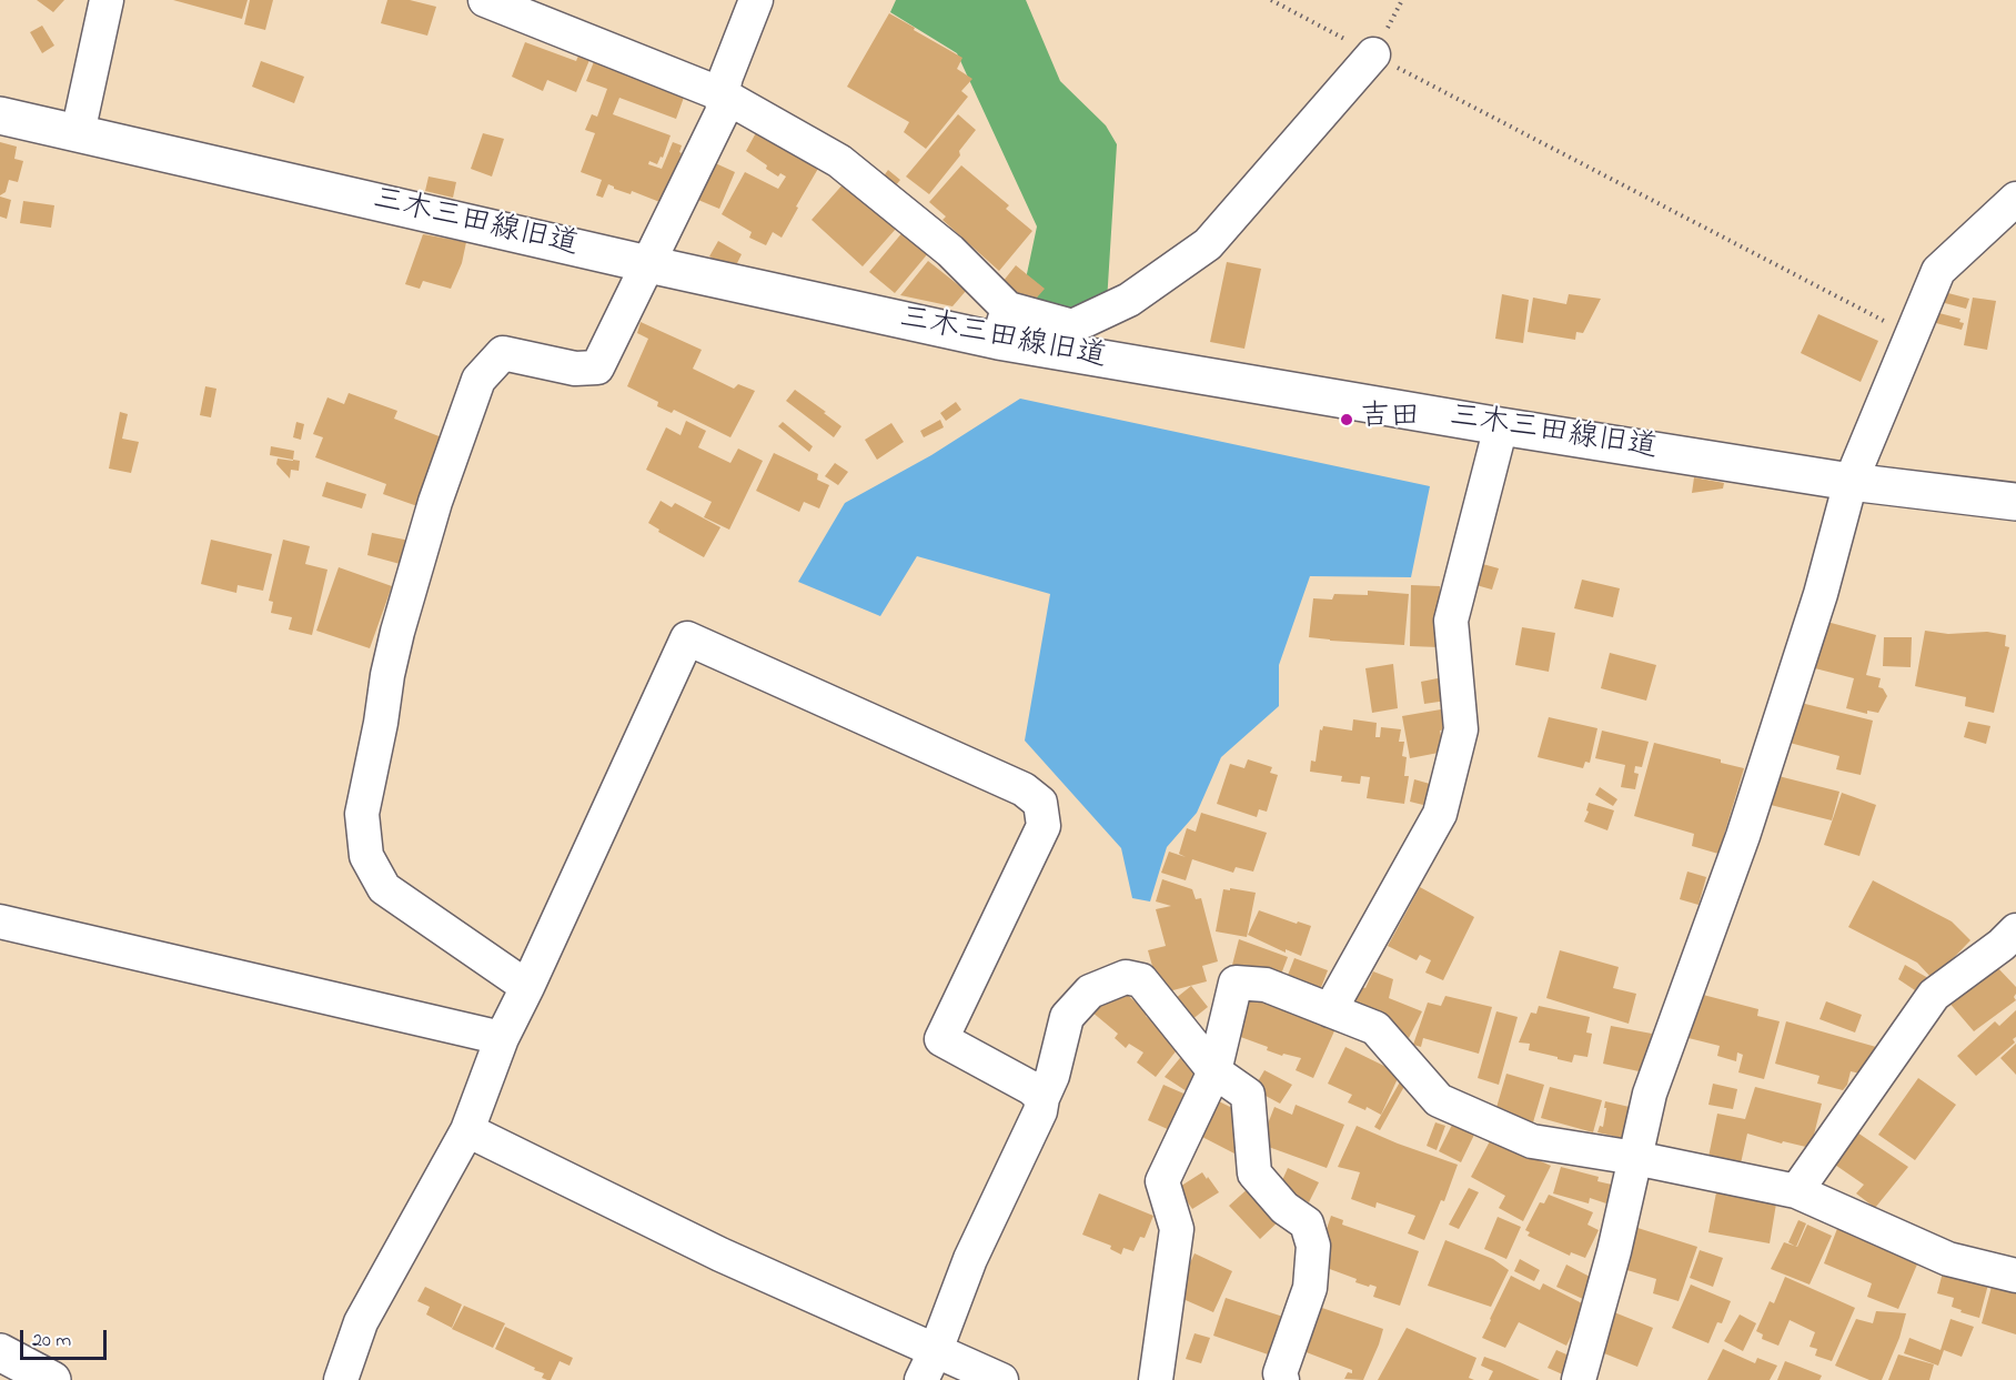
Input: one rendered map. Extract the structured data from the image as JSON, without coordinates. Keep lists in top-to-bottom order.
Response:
{
  "streets": {
    "street": ["三木三田線旧道"]
  },
  "places": ["吉田"],
  "scale_bar": "20 m"
}
